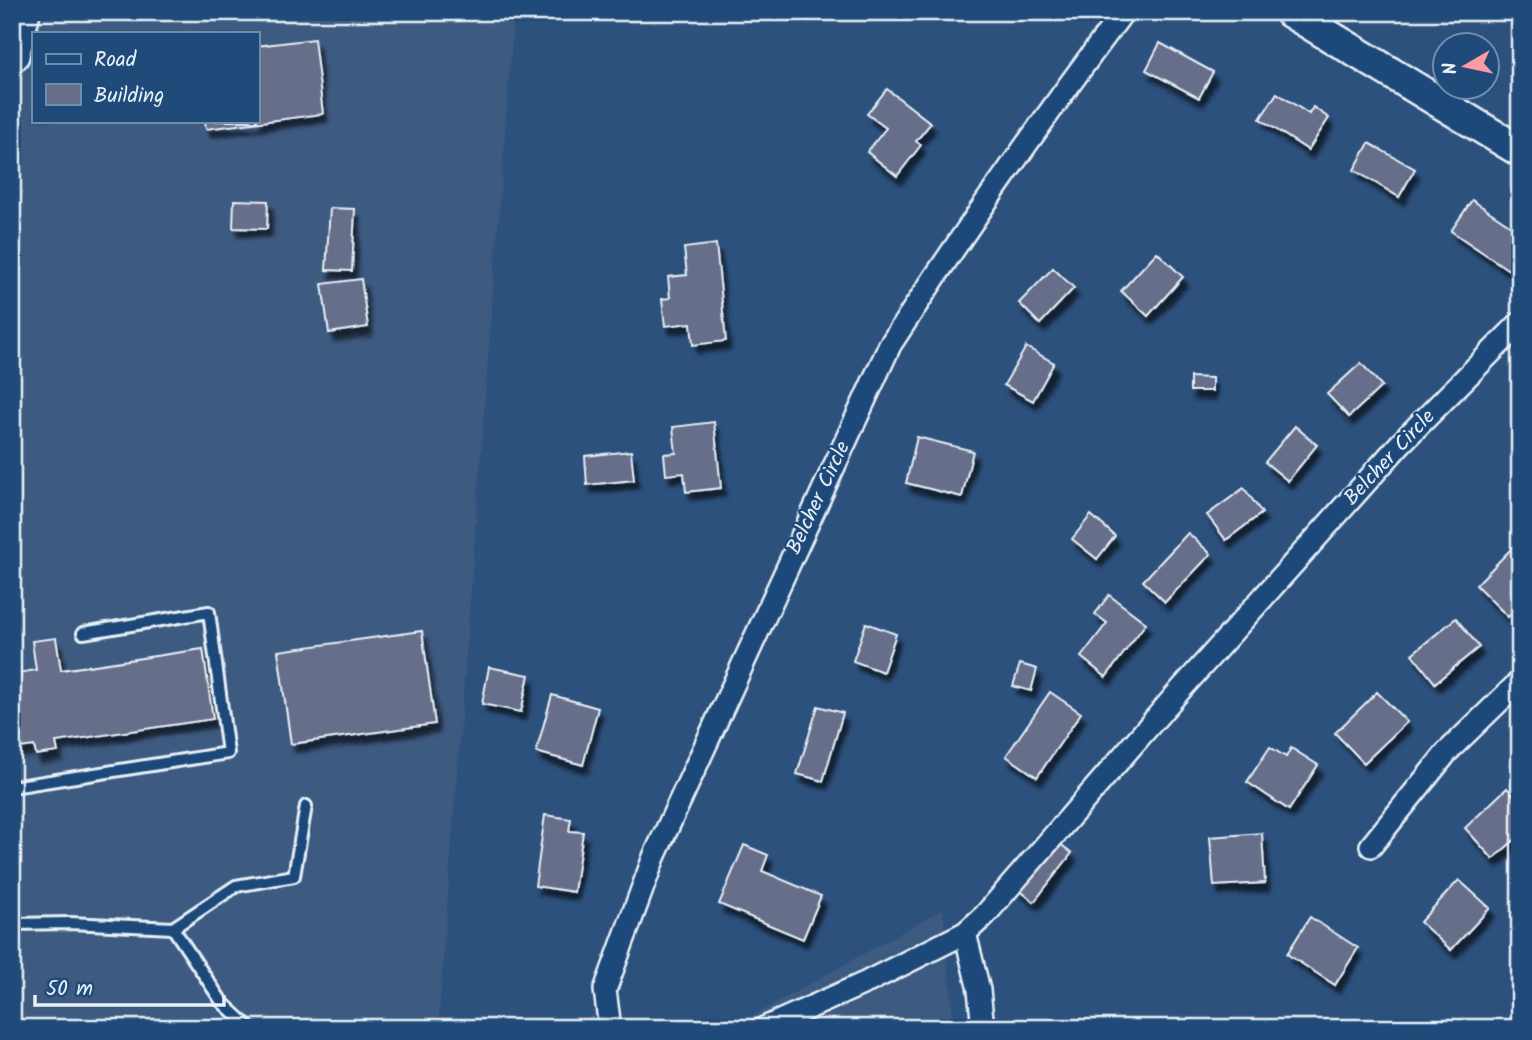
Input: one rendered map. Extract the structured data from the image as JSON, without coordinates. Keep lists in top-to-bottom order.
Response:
{
  "streets": {
    "street": ["Belcher Circle"]
  },
  "legend": ["Road", "Building"],
  "scale_bar": "50 m",
  "north": "left"
}
